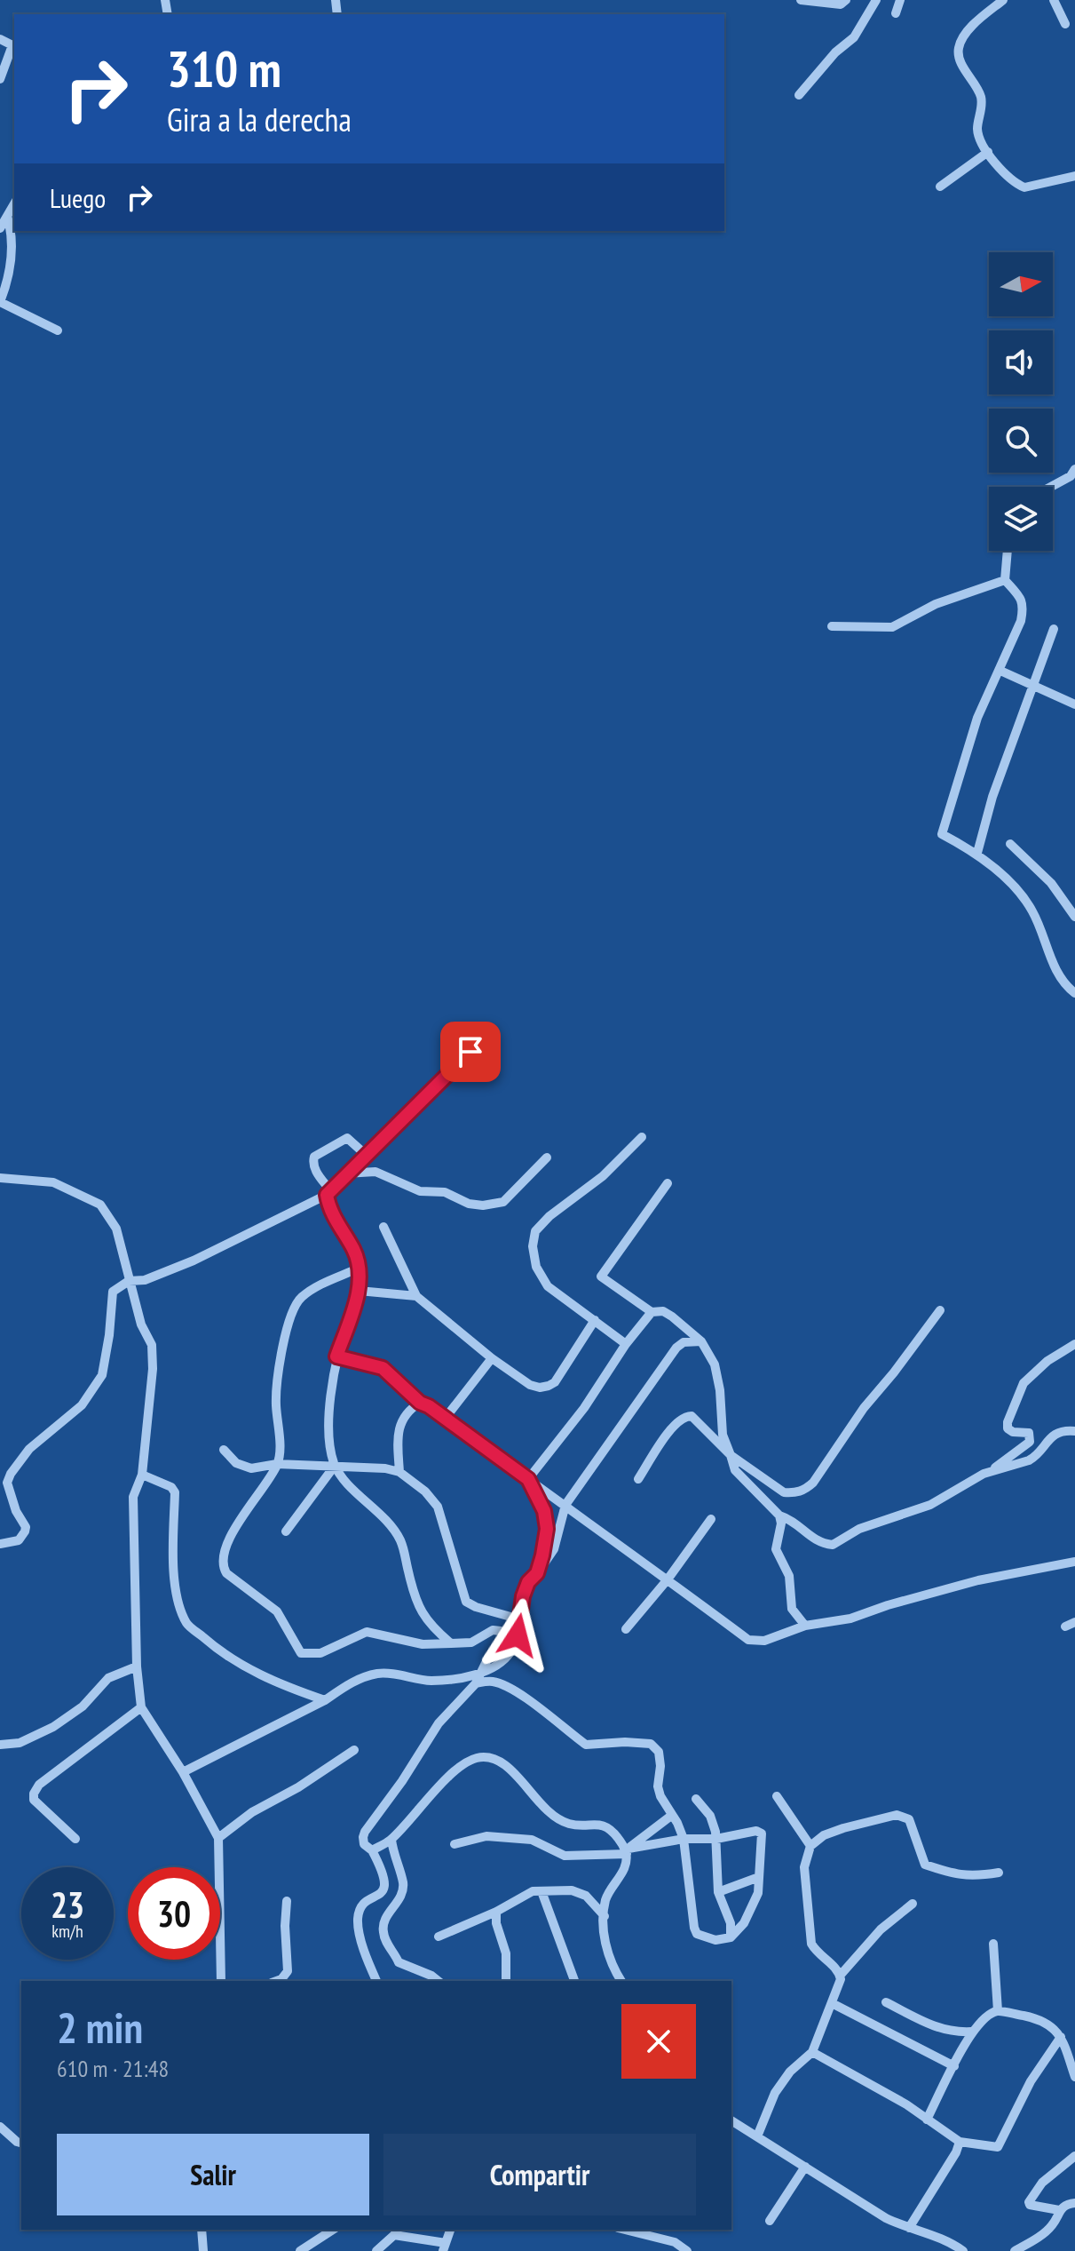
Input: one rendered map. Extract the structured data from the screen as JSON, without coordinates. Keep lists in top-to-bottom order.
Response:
{
  "north": "right",
  "page": {
    "turn": ["310 m", "Gira a la derecha"],
    "then": "Luego",
    "speed": "23 km/h",
    "limit": "30",
    "heading": ["2 min", "610 m · 21:48"],
    "buttons": ["Salir", "Compartir"]
  }
}
